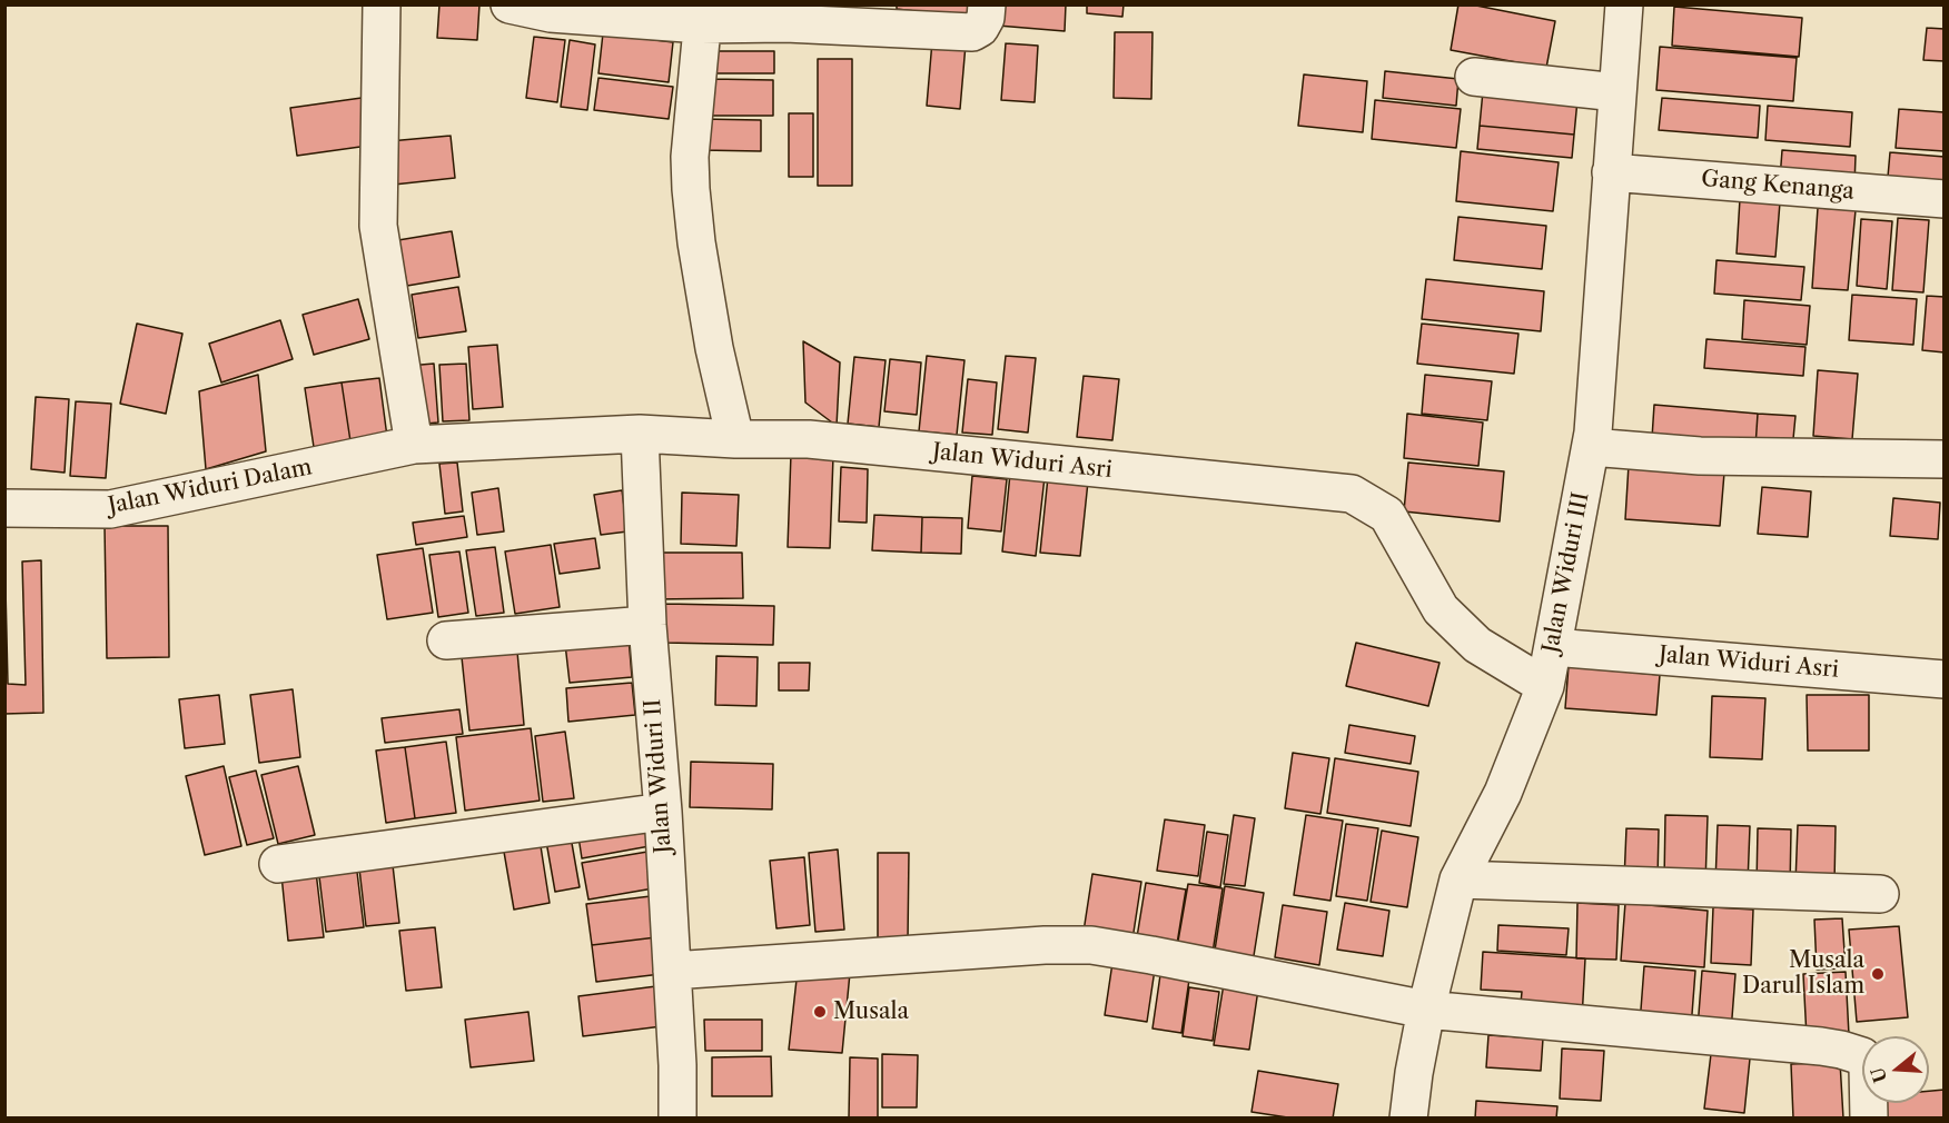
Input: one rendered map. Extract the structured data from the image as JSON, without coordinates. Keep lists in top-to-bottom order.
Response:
{
  "streets": {
    "street": [
      "Gang Kenanga",
      "Jalan Widuri Asri",
      "Jalan Widuri Dalam",
      "Jalan Widuri III",
      "Jalan Widuri II"
    ]
  },
  "crossings": [
    ["Gang Kenanga", "Jalan Widuri III"],
    ["Jalan Widuri Asri", "Jalan Widuri Dalam"],
    ["Jalan Widuri Asri", "Jalan Widuri III"],
    ["Jalan Widuri Asri", "Jalan Widuri II"]
  ],
  "places": ["Musala Darul Islam", "Musala"],
  "north": "left"
}
